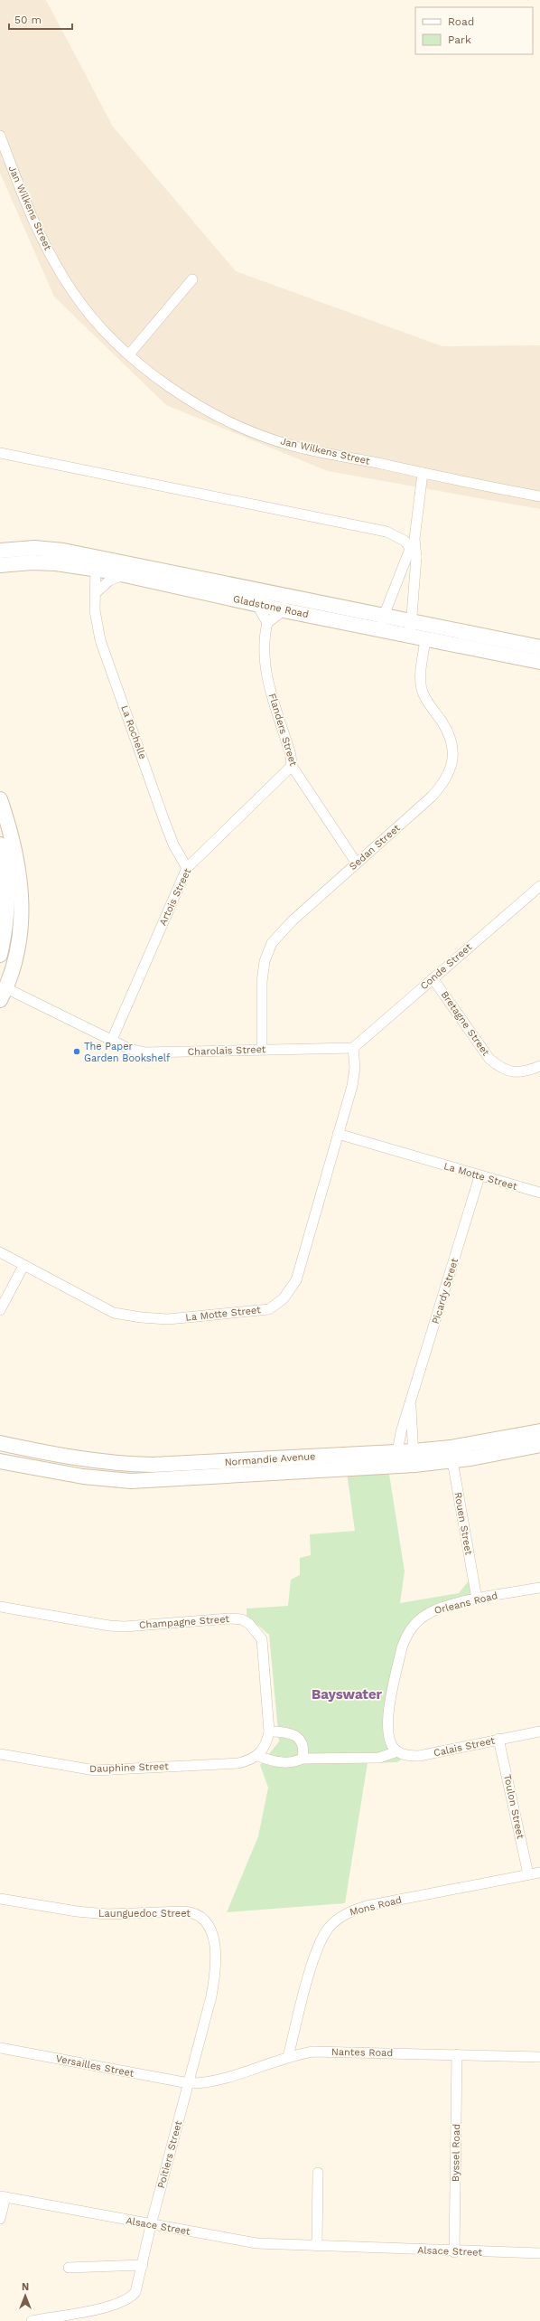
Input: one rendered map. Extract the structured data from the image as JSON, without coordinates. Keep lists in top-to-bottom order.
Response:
{
  "streets": {
    "street": [
      "Jan Wilkens Street",
      "Gladstone Road",
      "Flanders Street",
      "La Rochelle",
      "Sedan Street",
      "Artois Street",
      "Conde Street",
      "Bretagne Street",
      "Charolais Street",
      "La Motte Street",
      "Picardy Street",
      "Normandie Avenue",
      "Rouen Street",
      "Orleans Road",
      "Champagne Street",
      "Calais Street",
      "Dauphine Street",
      "Toulon Street",
      "Mons Road",
      "Launguedoc Street",
      "Nantes Road",
      "Versailles Street",
      "Byssel Road",
      "Poitiers Street",
      "Alsace Street"
    ]
  },
  "crossings": [
    ["Gladstone Road", "La Rochelle"],
    ["Gladstone Road", "Sedan Street"],
    ["Flanders Street", "Sedan Street"],
    ["Flanders Street", "Artois Street"],
    ["La Rochelle", "Artois Street"],
    ["Sedan Street", "Charolais Street"],
    ["Artois Street", "Charolais Street"],
    ["Conde Street", "Bretagne Street"],
    ["Conde Street", "Charolais Street"],
    ["Conde Street", "La Motte Street"],
    ["Charolais Street", "La Motte Street"],
    ["La Motte Street", "Picardy Street"],
    ["Picardy Street", "Normandie Avenue"],
    ["Normandie Avenue", "Rouen Street"],
    ["Rouen Street", "Orleans Road"],
    ["Orleans Road", "Calais Street"],
    ["Champagne Street", "Dauphine Street"],
    ["Calais Street", "Toulon Street"],
    ["Toulon Street", "Mons Road"],
    ["Mons Road", "Nantes Road"],
    ["Launguedoc Street", "Nantes Road"],
    ["Launguedoc Street", "Versailles Street"],
    ["Launguedoc Street", "Poitiers Street"],
    ["Nantes Road", "Versailles Street"],
    ["Nantes Road", "Byssel Road"],
    ["Nantes Road", "Poitiers Street"],
    ["Versailles Street", "Poitiers Street"],
    ["Byssel Road", "Alsace Street"],
    ["Poitiers Street", "Alsace Street"]
  ],
  "districts": ["Bayswater"],
  "places": ["The Paper Garden Bookshelf"],
  "legend": ["Road", "Park"],
  "scale_bar": "50 m",
  "north": "top"
}
